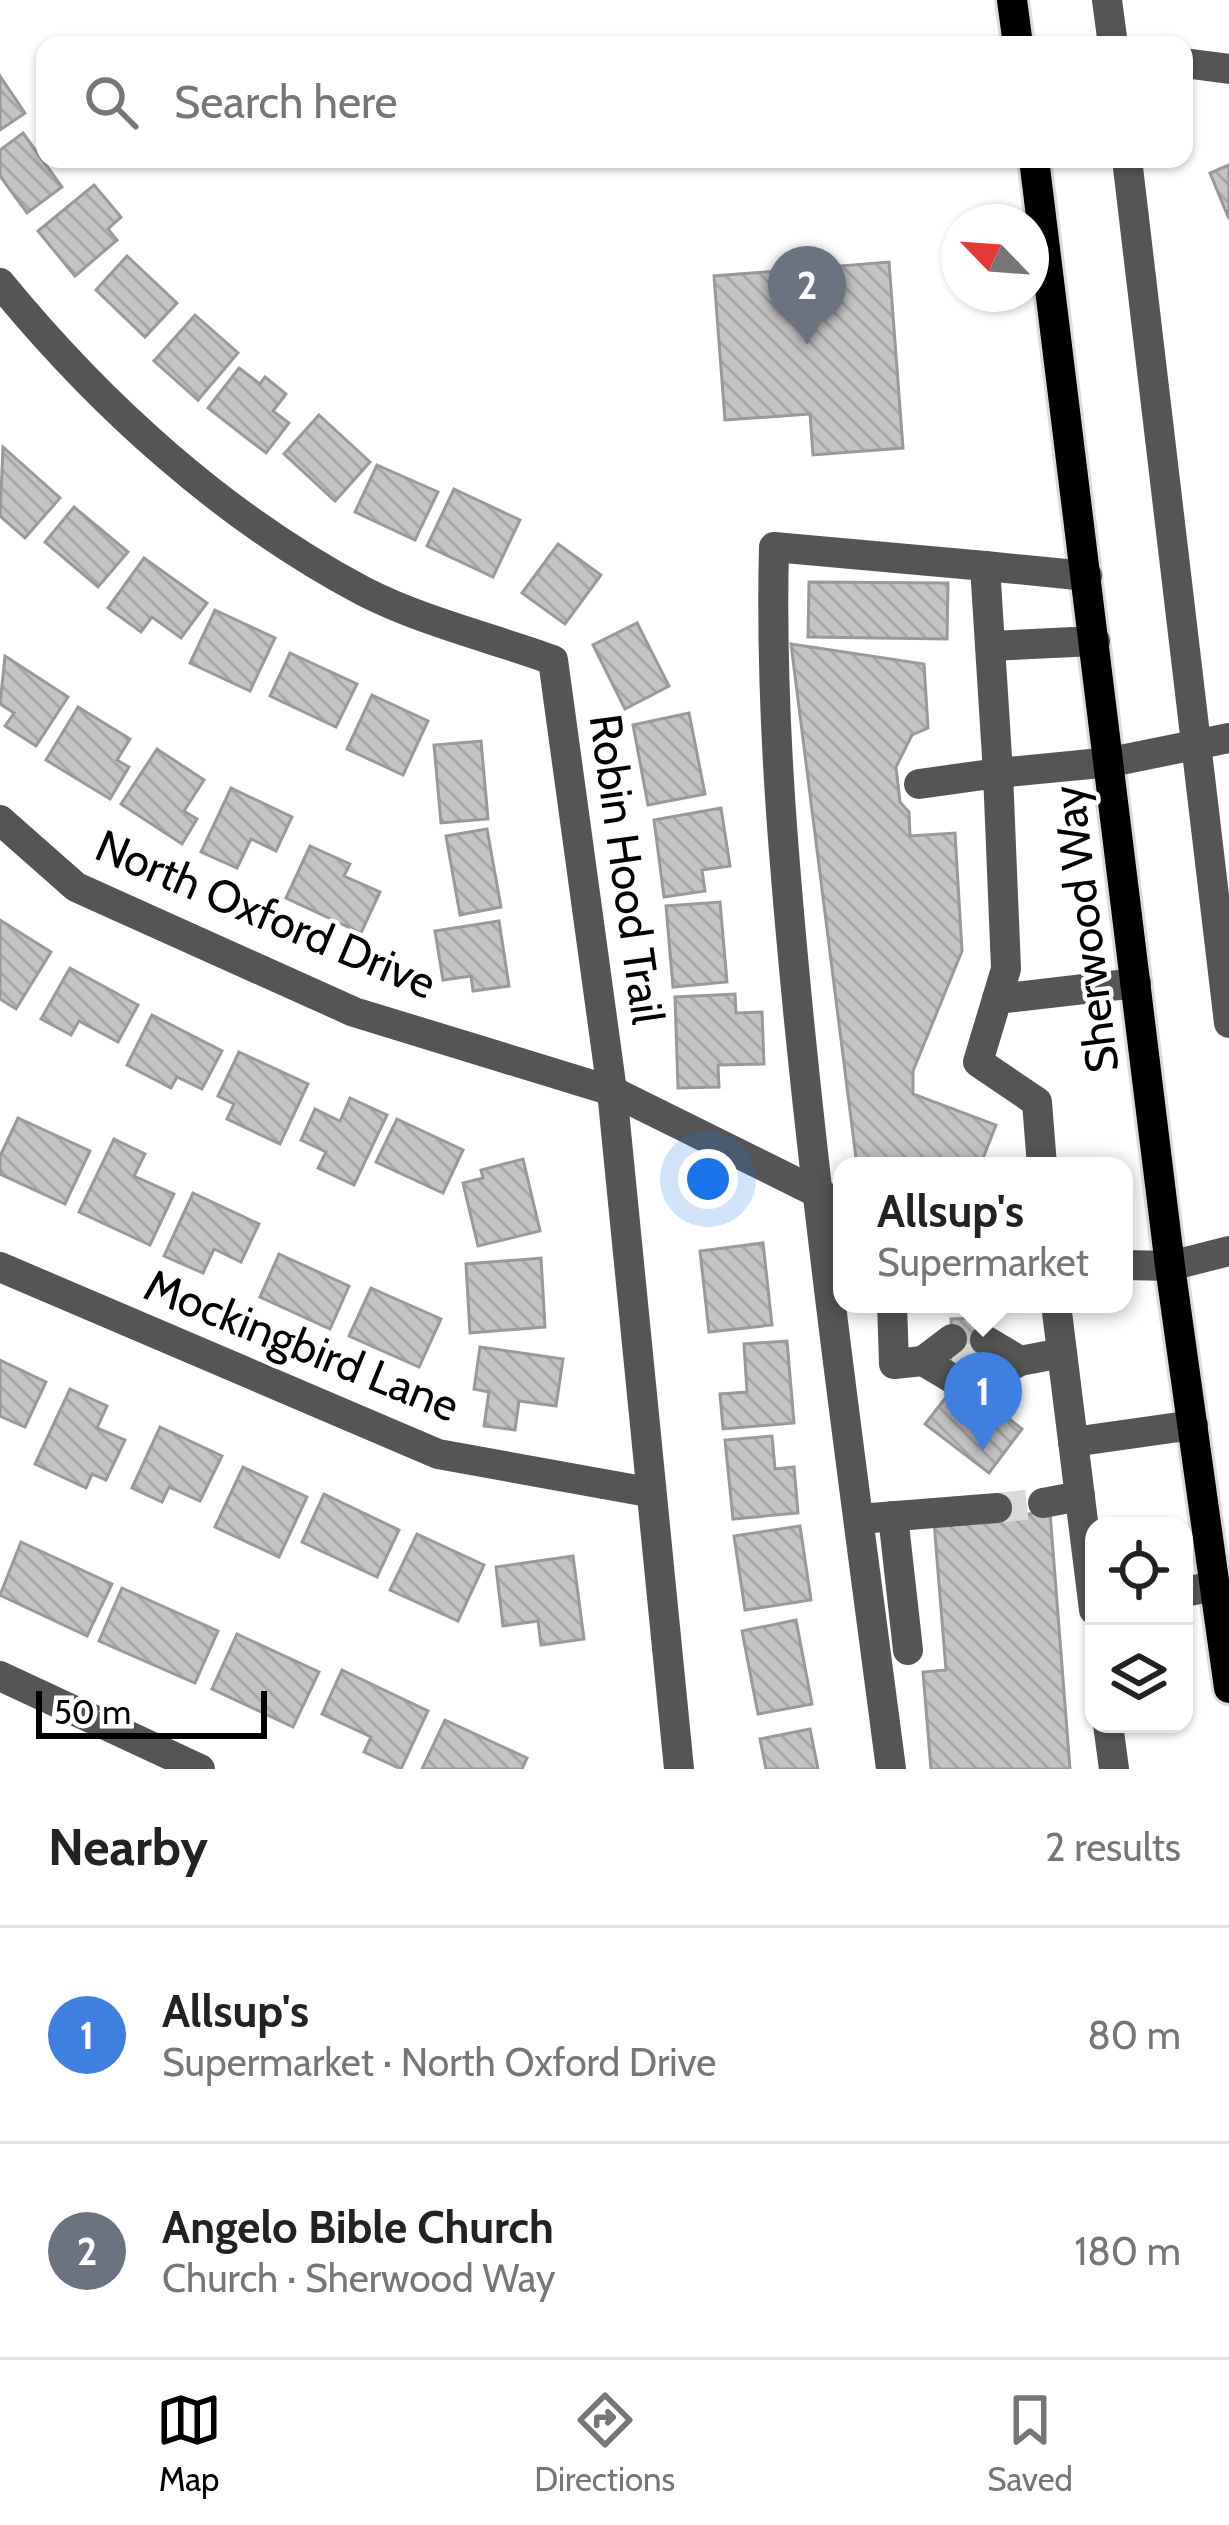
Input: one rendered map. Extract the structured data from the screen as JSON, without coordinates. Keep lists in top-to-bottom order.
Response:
{
  "streets": {
    "main road": ["Sherwood Way"],
    "street": ["Robin Hood Trail", "North Oxford Drive", "Mockingbird Lane"]
  },
  "crossings": [
    ["Robin Hood Trail", "North Oxford Drive"],
    ["Robin Hood Trail", "Mockingbird Lane"]
  ],
  "scale_bar": "50 m",
  "north": "top left",
  "page": {
    "search": "Search here",
    "pins": ["2", "1"],
    "popup": ["Allsup's", "Supermarket"],
    "scale": "50 m",
    "heading": ["Nearby", "2 results"],
    "list": [
      {
        "mark": "1",
        "name": "Allsup's",
        "note": "Supermarket · North Oxford Drive",
        "value": "80 m"
      },
      {
        "mark": "2",
        "name": "Angelo Bible Church",
        "note": "Church · Sherwood Way",
        "value": "180 m"
      }
    ],
    "nav": ["Map", "Directions", "Saved"]
  }
}
